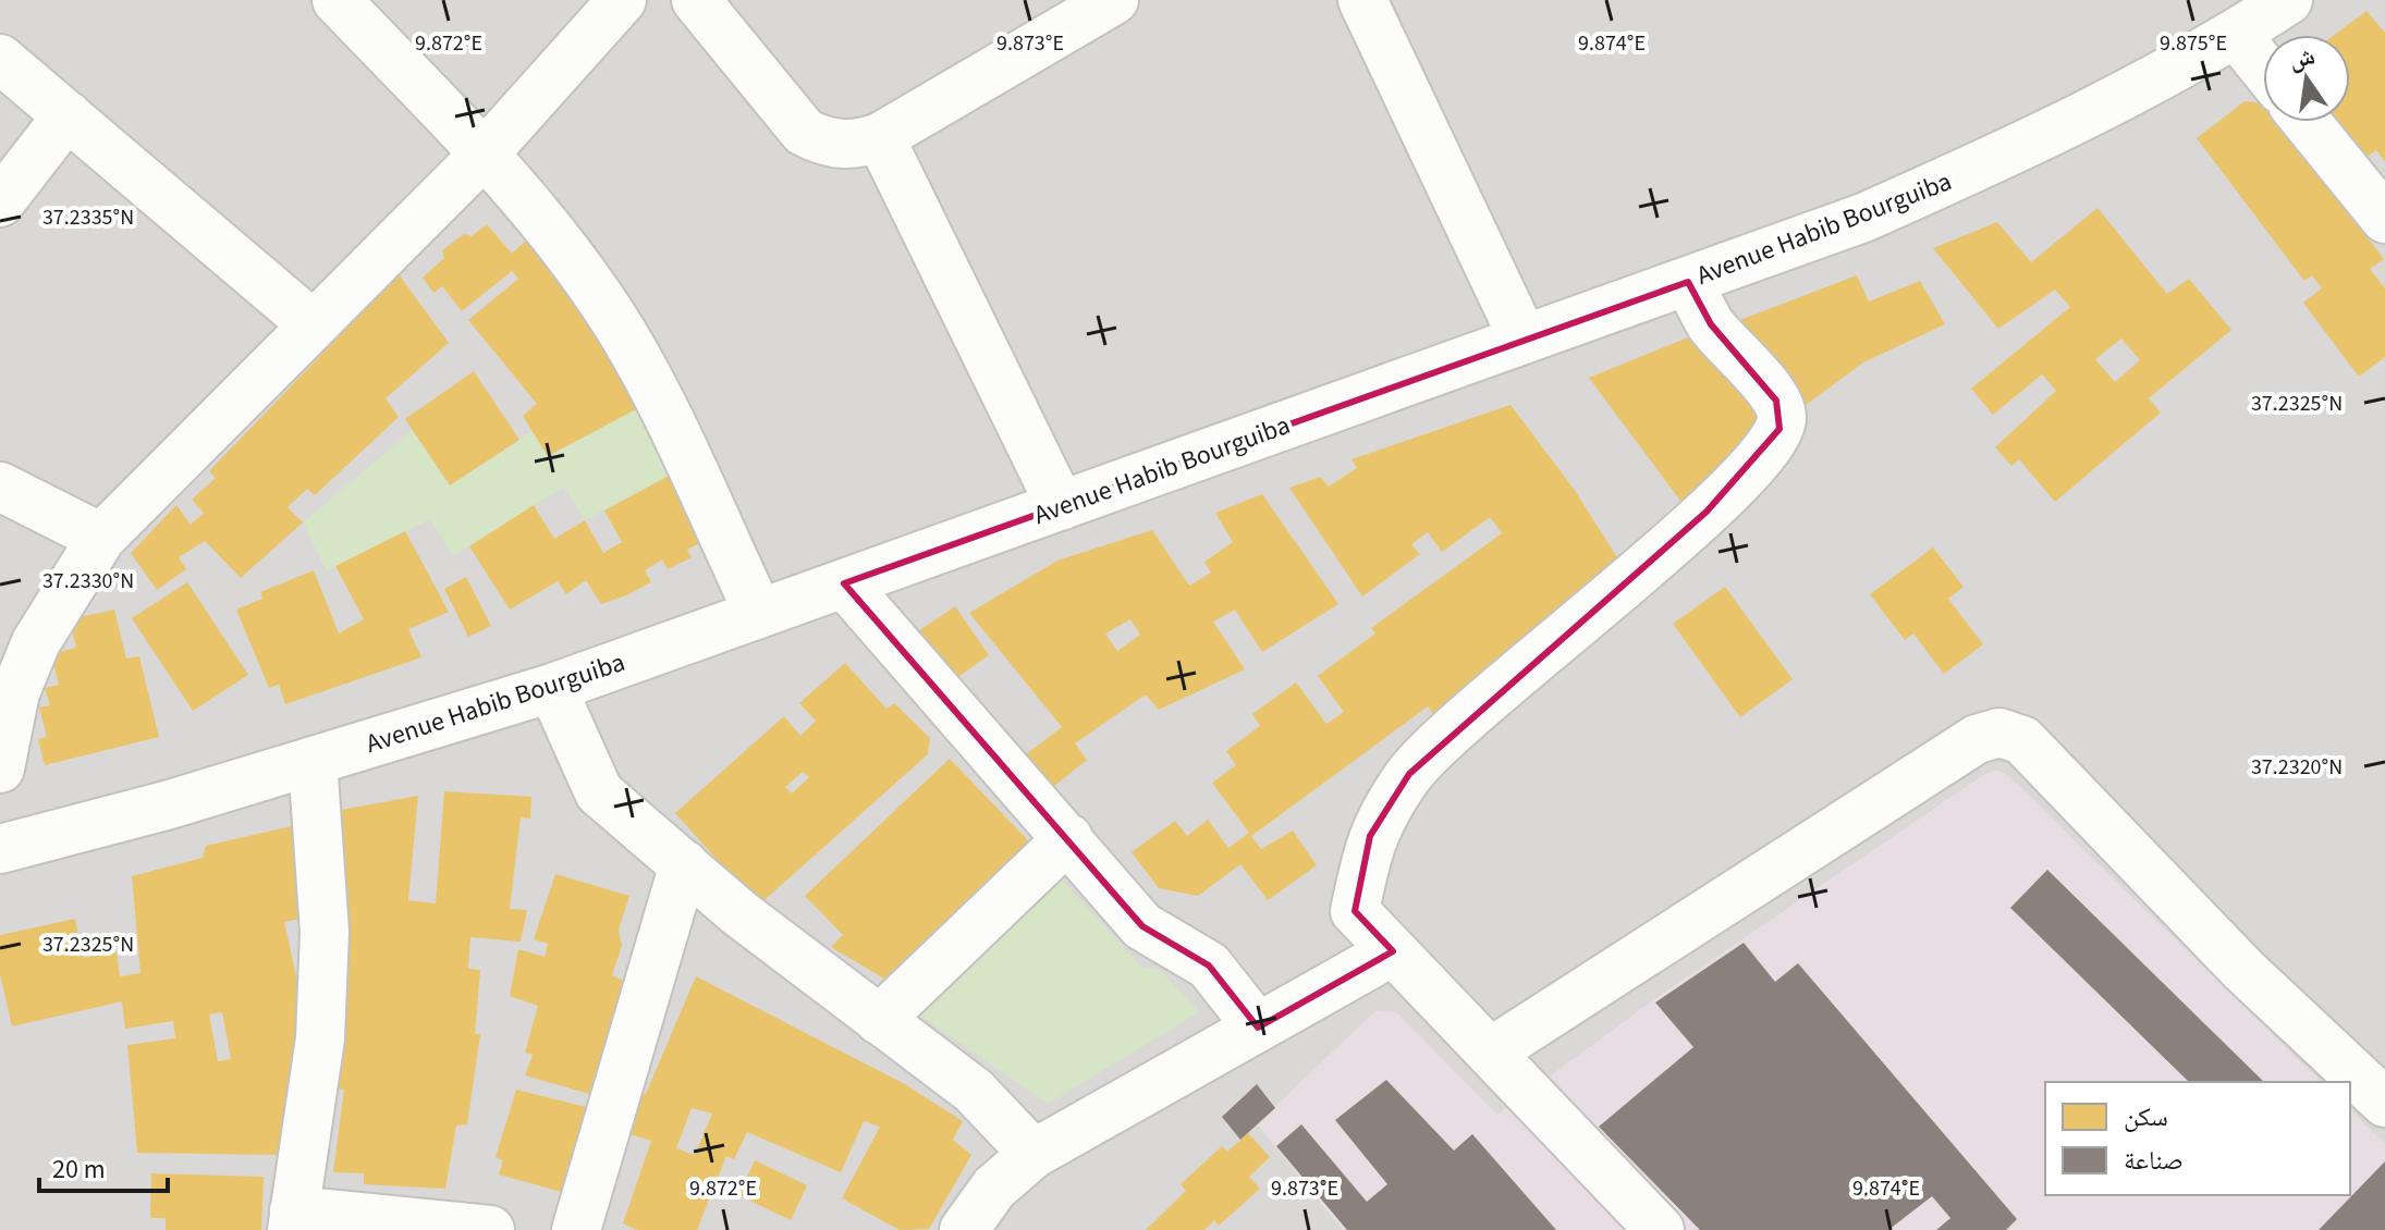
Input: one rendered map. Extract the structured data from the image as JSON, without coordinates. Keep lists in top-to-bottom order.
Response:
{
  "streets": {
    "street": ["Avenue Habib Bourguiba"]
  },
  "legend": ["سكن", "صناعة"],
  "scale_bar": "20 m",
  "north": "top",
  "coordinates": [
    "9.872°E",
    "9.873°E",
    "9.874°E",
    "9.875°E",
    "37.2335°N",
    "37.2325°N",
    "37.2330°N",
    "37.2320°N"
  ]
}
